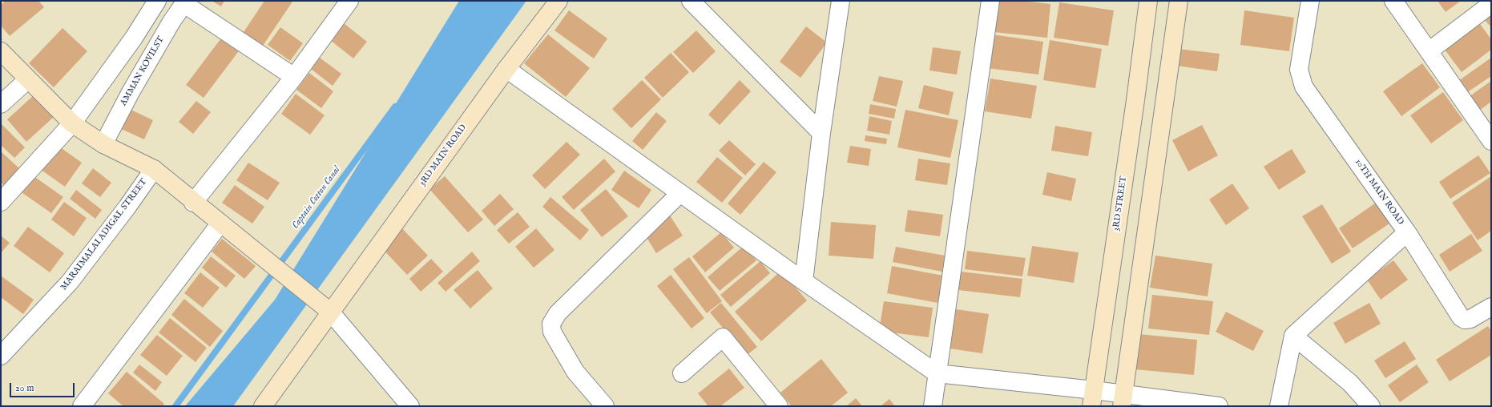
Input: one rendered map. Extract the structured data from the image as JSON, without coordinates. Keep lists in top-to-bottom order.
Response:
{
  "streets": {
    "street": [
      "AMMAN KOVILST",
      "3RD MAIN ROAD",
      "10TH MAIN ROAD",
      "3RD STREET",
      "MARAIMALAI ADIGAL STREET"
    ]
  },
  "water": ["Captain Cotton Canal"],
  "scale_bar": "20 m"
}
